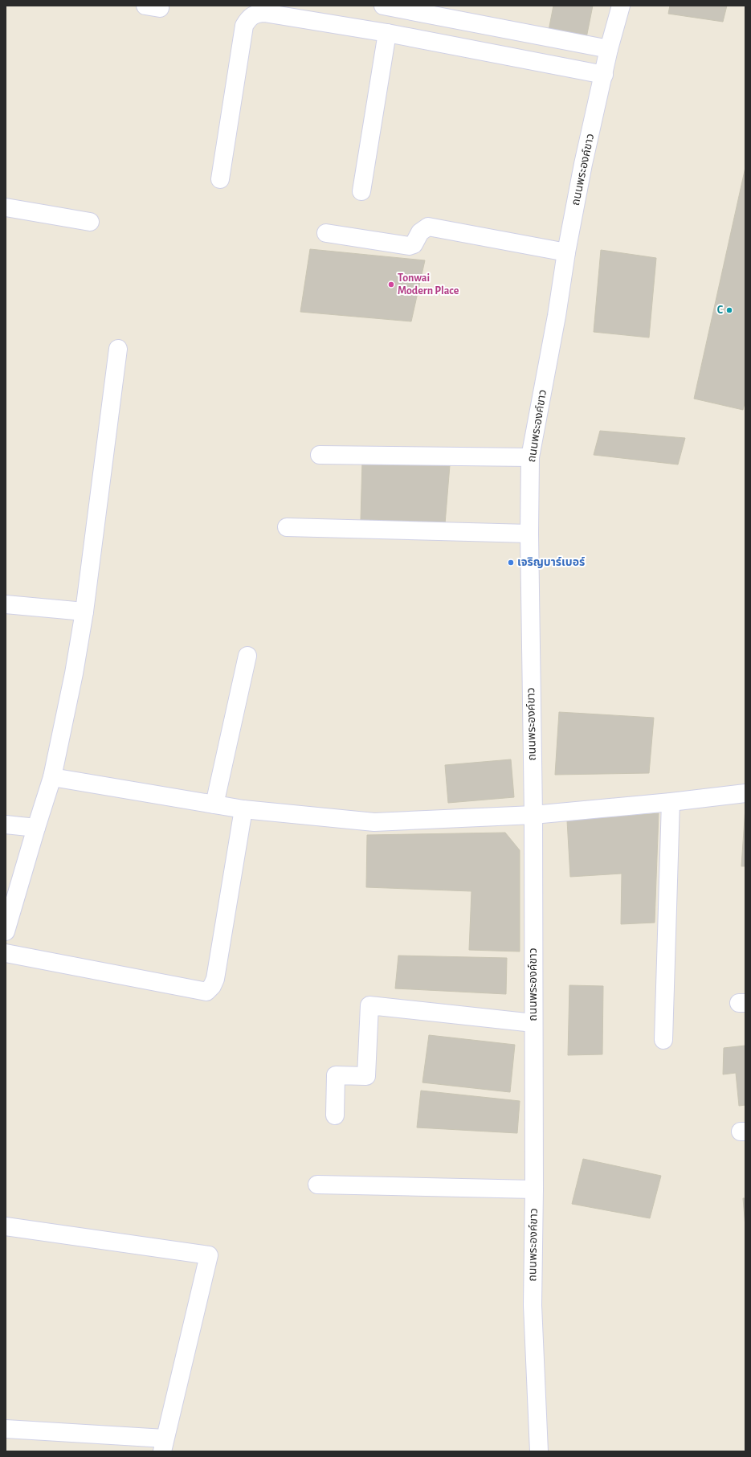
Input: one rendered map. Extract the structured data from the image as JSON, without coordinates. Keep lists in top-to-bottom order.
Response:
{
  "streets": {
    "street": ["ถนนพระองค์ขาว"]
  },
  "places": ["Tonwai Modern Place", "C", "เจริญบาร์เบอร์"]
}
